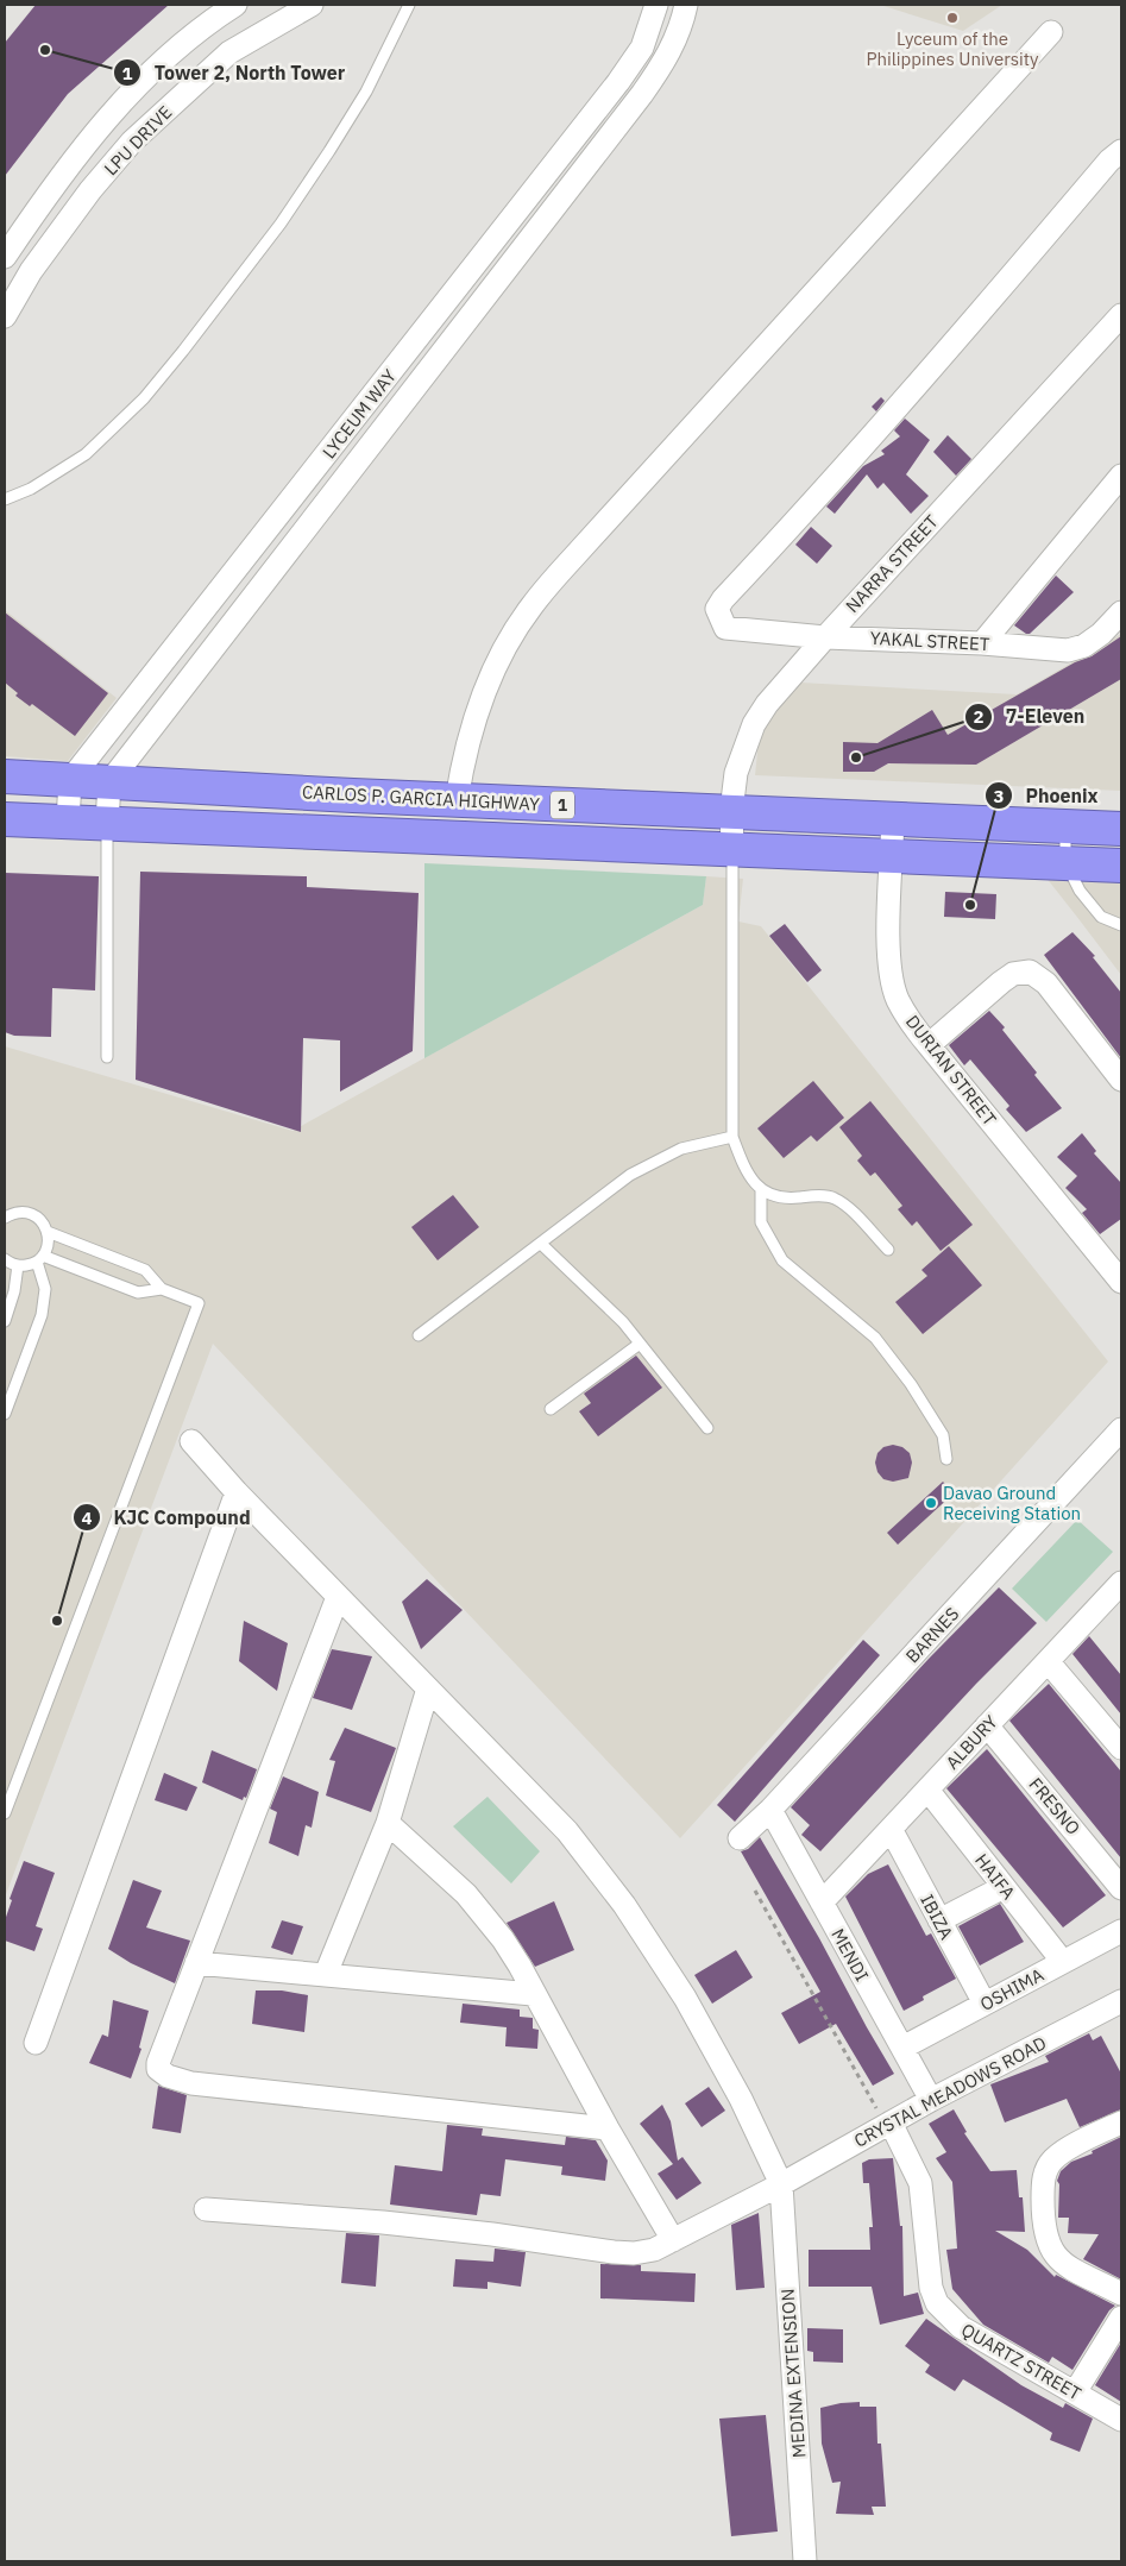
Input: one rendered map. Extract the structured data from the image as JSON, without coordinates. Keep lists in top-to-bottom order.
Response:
{
  "streets": {
    "highway": ["CARLOS P. GARCIA HIGHWAY", "1"],
    "street": [
      "LPU DRIVE",
      "LYCEUM WAY",
      "NARRA STREET",
      "YAKAL STREET",
      "DURIAN STREET",
      "BARNES",
      "ALBURY",
      "FRESNO",
      "HAIFA",
      "IBIZA",
      "MENDI",
      "OSHIMA",
      "CRYSTAL MEADOWS ROAD",
      "QUARTZ STREET",
      "MEDINA EXTENSION"
    ]
  },
  "crossings": [
    ["LYCEUM WAY", "CARLOS P. GARCIA HIGHWAY"],
    ["NARRA STREET", "YAKAL STREET"],
    ["NARRA STREET", "CARLOS P. GARCIA HIGHWAY"],
    ["CARLOS P. GARCIA HIGHWAY", "DURIAN STREET"],
    ["BARNES", "MENDI"],
    ["ALBURY", "FRESNO"],
    ["ALBURY", "HAIFA"],
    ["ALBURY", "IBIZA"],
    ["ALBURY", "MENDI"],
    ["HAIFA", "OSHIMA"],
    ["IBIZA", "OSHIMA"],
    ["MENDI", "OSHIMA"],
    ["MENDI", "CRYSTAL MEADOWS ROAD"],
    ["CRYSTAL MEADOWS ROAD", "QUARTZ STREET"],
    ["CRYSTAL MEADOWS ROAD", "MEDINA EXTENSION"]
  ],
  "places": [
    "Lyceum of the Philippines University",
    "Tower 2, North Tower",
    "7-Eleven",
    "Phoenix",
    "Davao Ground Receiving Station",
    "KJC Compound"
  ]
}
